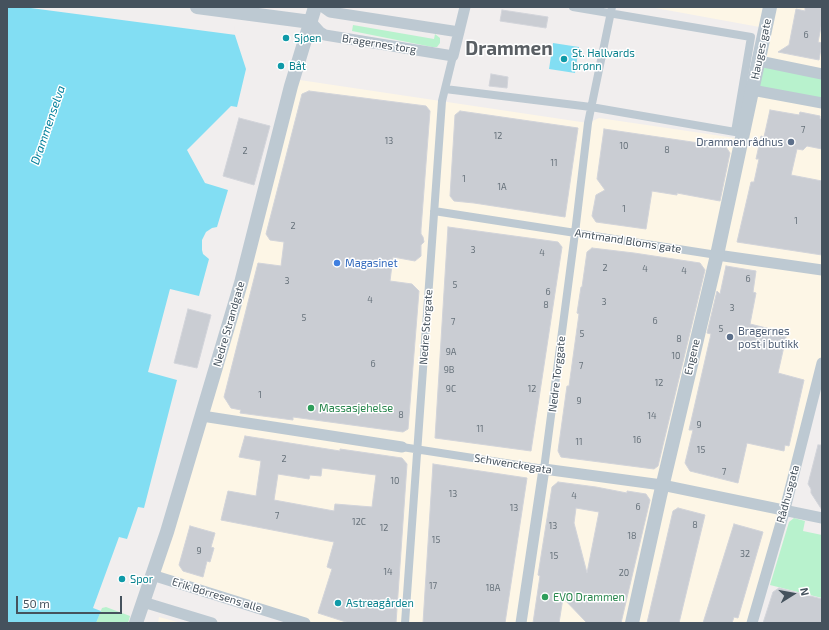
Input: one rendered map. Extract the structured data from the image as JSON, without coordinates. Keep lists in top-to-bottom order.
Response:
{
  "streets": {
    "street": [
      "Bragernes torg",
      "Hauges gate",
      "Amtmand Bloms gate",
      "Nedre Strandgate",
      "Nedre Storgate",
      "Engene",
      "Nedre Torggate",
      "Schwenckegata",
      "Rådhusgata",
      "Erik Børresens alle"
    ]
  },
  "crossings": [
    ["Bragernes torg", "Nedre Strandgate"],
    ["Bragernes torg", "Nedre Storgate"],
    ["Hauges gate", "Engene"],
    ["Amtmand Bloms gate", "Nedre Storgate"],
    ["Amtmand Bloms gate", "Engene"],
    ["Amtmand Bloms gate", "Nedre Torggate"],
    ["Nedre Strandgate", "Schwenckegata"],
    ["Nedre Strandgate", "Erik Børresens alle"],
    ["Nedre Storgate", "Schwenckegata"],
    ["Engene", "Schwenckegata"],
    ["Nedre Torggate", "Schwenckegata"],
    ["Schwenckegata", "Rådhusgata"]
  ],
  "districts": ["Drammen"],
  "water": ["Drammenselva"],
  "places": [
    "Sjøen",
    "St. Hallvards brønn",
    "Båt",
    "Drammen rådhus",
    "Magasinet",
    "Bragernes post i butikk",
    "Massasjehelse",
    "Spor",
    "EVO Drammen",
    "Astreagården"
  ],
  "house_numbers": [
    "6",
    "7",
    "12",
    "13",
    "10",
    "8",
    "2",
    "11",
    "1",
    "1A",
    "1",
    "1",
    "2",
    "3",
    "4",
    "2",
    "4",
    "4",
    "6",
    "3",
    "5",
    "6",
    "4",
    "3",
    "8",
    "3",
    "5",
    "6",
    "7",
    "5",
    "5",
    "8",
    "9A",
    "10",
    "6",
    "7",
    "9B",
    "12",
    "9C",
    "12",
    "1",
    "9",
    "8",
    "14",
    "9",
    "11",
    "16",
    "11",
    "15",
    "2",
    "7",
    "10",
    "13",
    "4",
    "6",
    "13",
    "7",
    "12C",
    "8",
    "13",
    "12",
    "18",
    "15",
    "9",
    "32",
    "15",
    "14",
    "20",
    "17",
    "18A"
  ],
  "scale_bar": "50 m",
  "north": "right"
}
